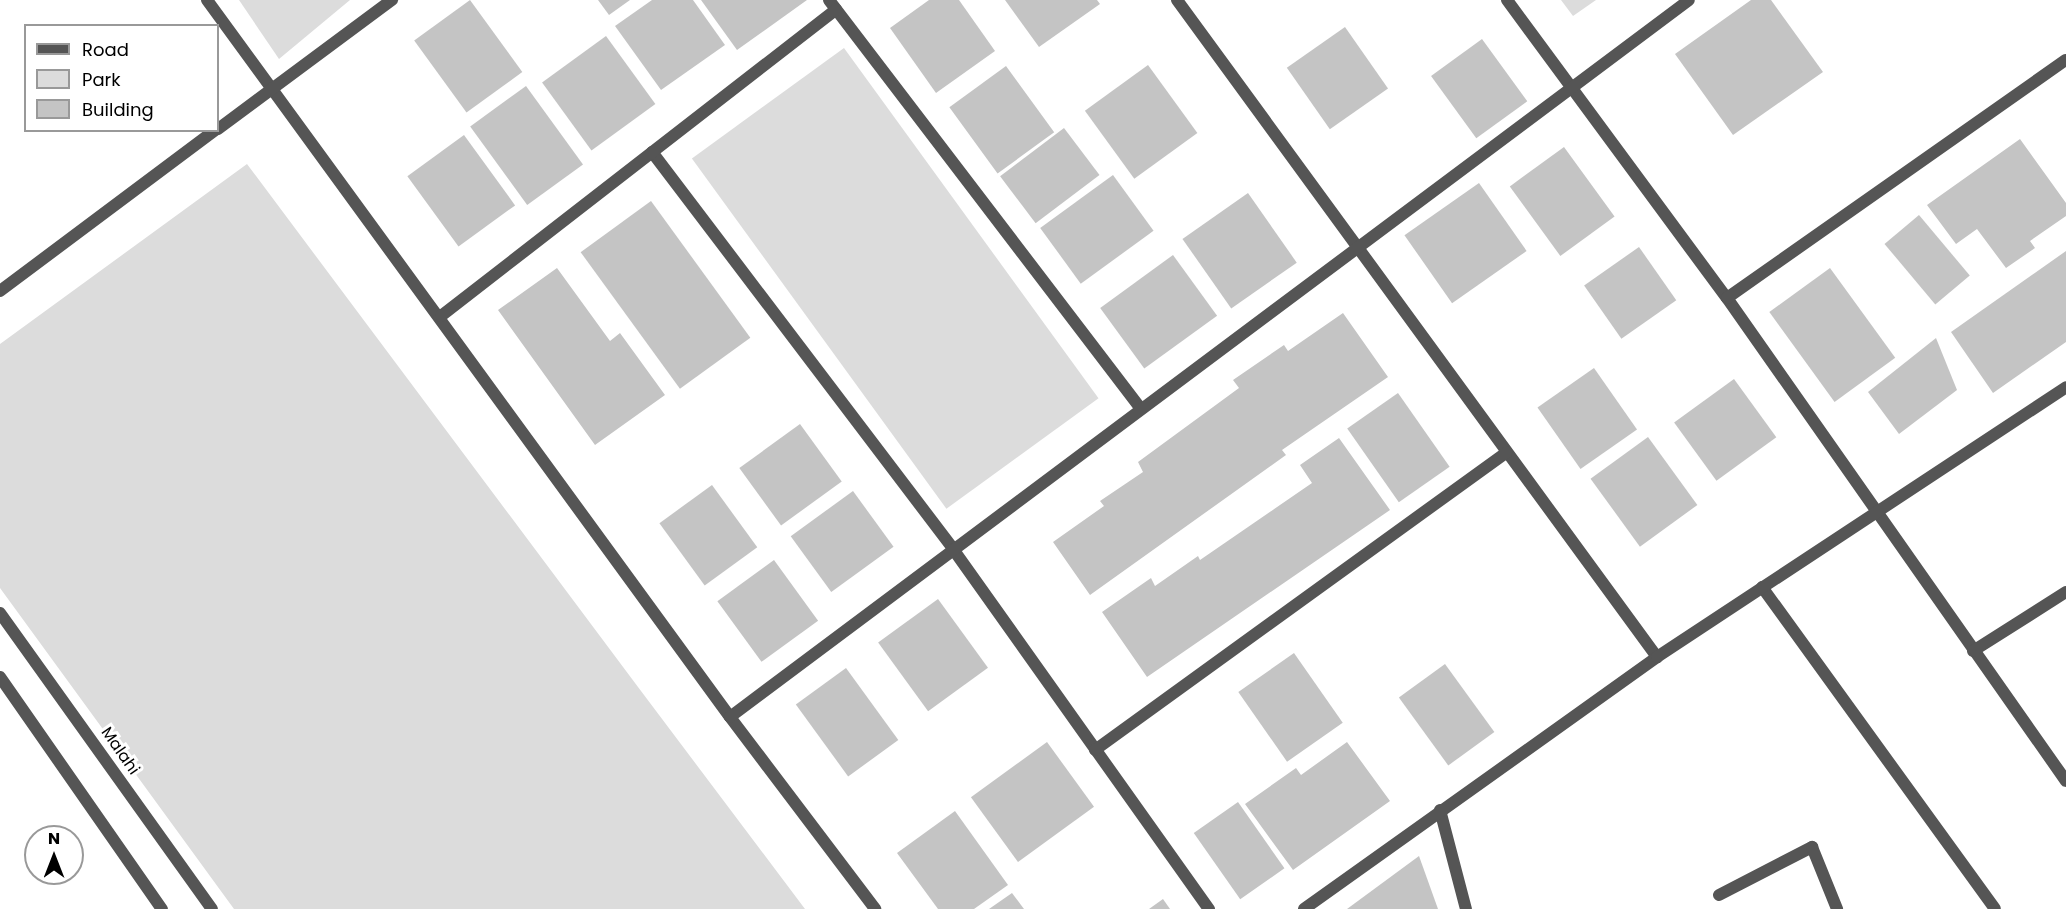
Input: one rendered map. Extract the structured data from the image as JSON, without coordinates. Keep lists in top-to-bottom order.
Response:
{
  "streets": {
    "street": ["Malahi"]
  },
  "legend": ["Road", "Park", "Building"],
  "north": "top"
}
